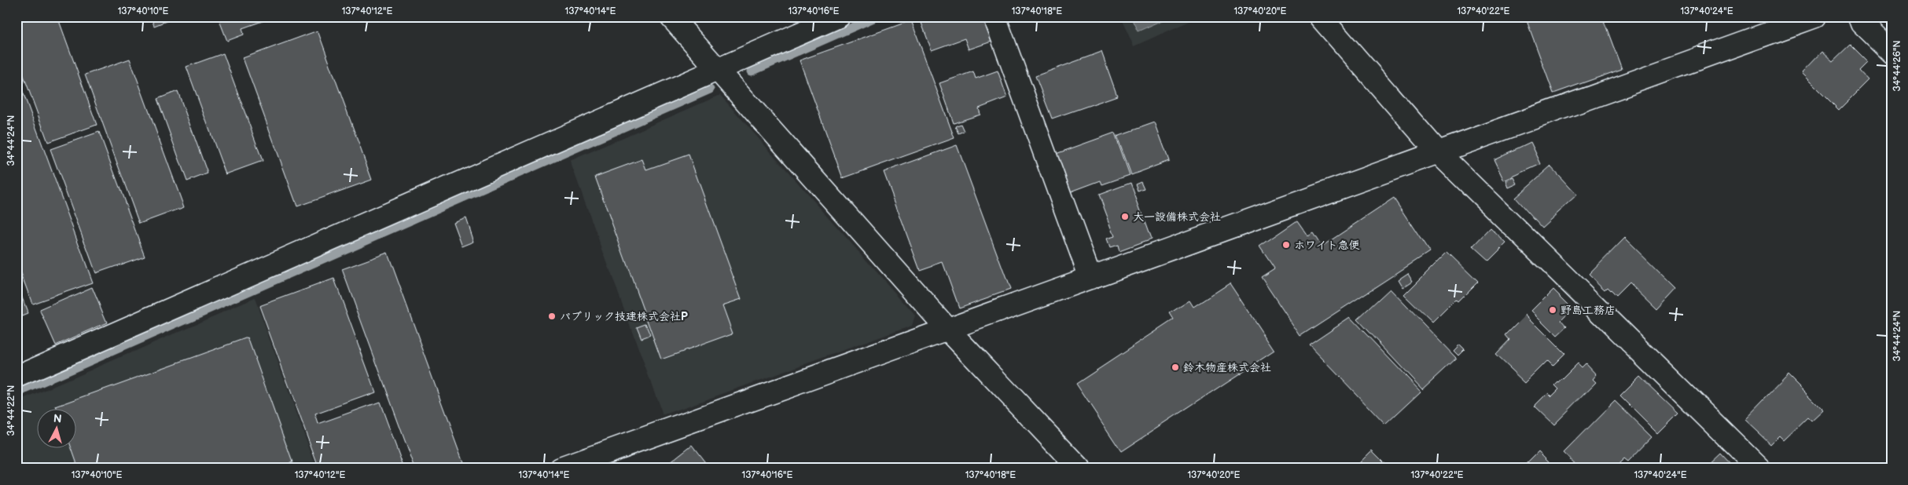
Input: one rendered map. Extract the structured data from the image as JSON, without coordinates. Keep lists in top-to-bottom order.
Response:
{
  "places": [
    "大一設備株式会社",
    "ホワイト急便",
    "野島工務店",
    "パブリック技建株式会社P",
    "鈴木物産株式会社"
  ],
  "north": "top",
  "coordinates": [
    "137°40'10\"E",
    "137°40'12\"E",
    "137°40'14\"E",
    "137°40'16\"E",
    "137°40'18\"E",
    "137°40'20\"E",
    "137°40'22\"E",
    "137°40'24\"E",
    "34°44'26\"N",
    "34°44'24\"N",
    "34°44'22\"N"
  ]
}
